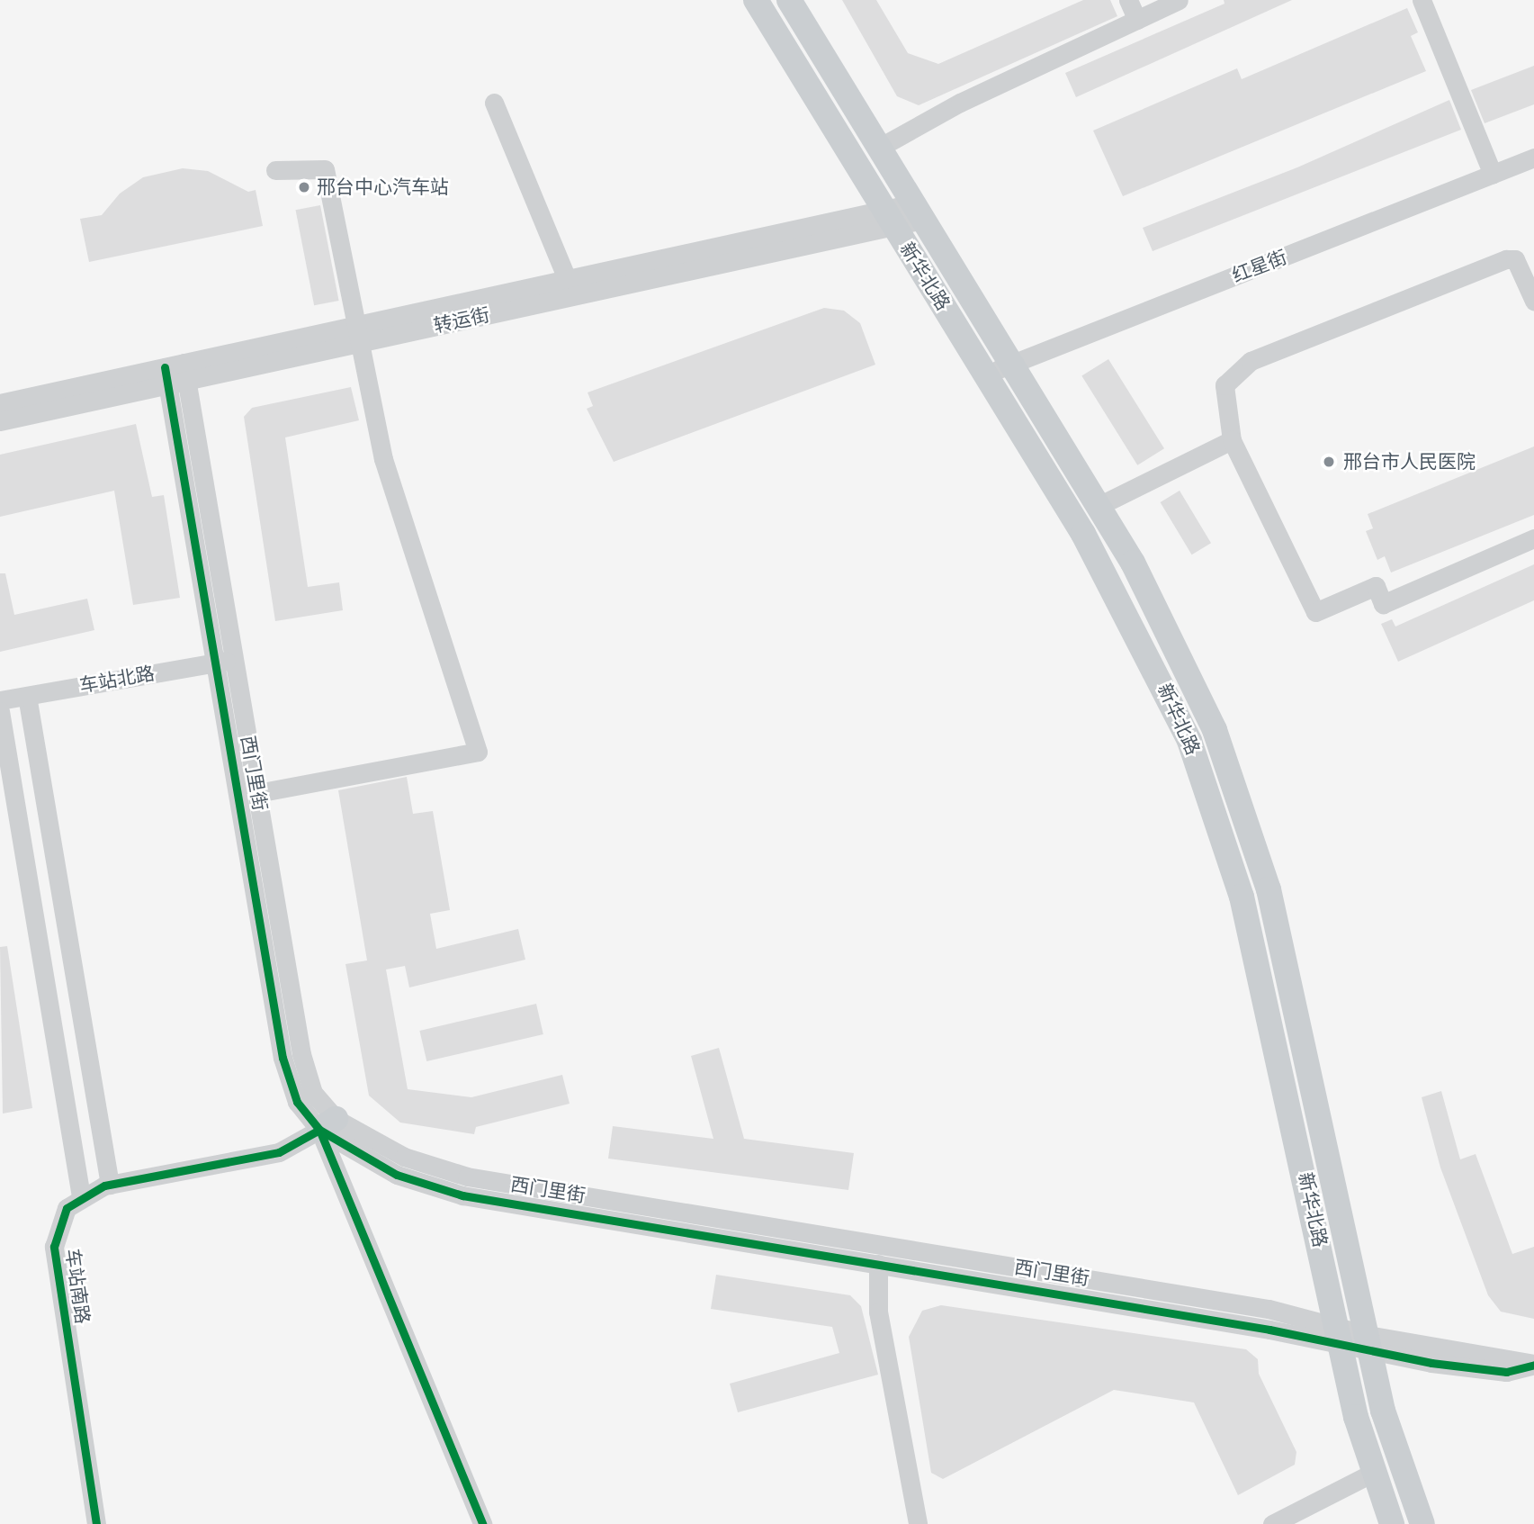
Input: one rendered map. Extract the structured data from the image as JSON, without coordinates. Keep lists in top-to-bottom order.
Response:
{
  "streets": {
    "main road": ["新华北路"],
    "street": [
      "红星街",
      "转运街",
      "车站北路",
      "西门里街",
      "车站南路"
    ]
  },
  "crossings": [
    ["红星街", "新华北路"],
    ["新华北路", "转运街"],
    ["新华北路", "西门里街"],
    ["转运街", "西门里街"],
    ["车站北路", "西门里街"]
  ],
  "places": ["邢台中心汽车站", "邢台市人民医院"]
}
